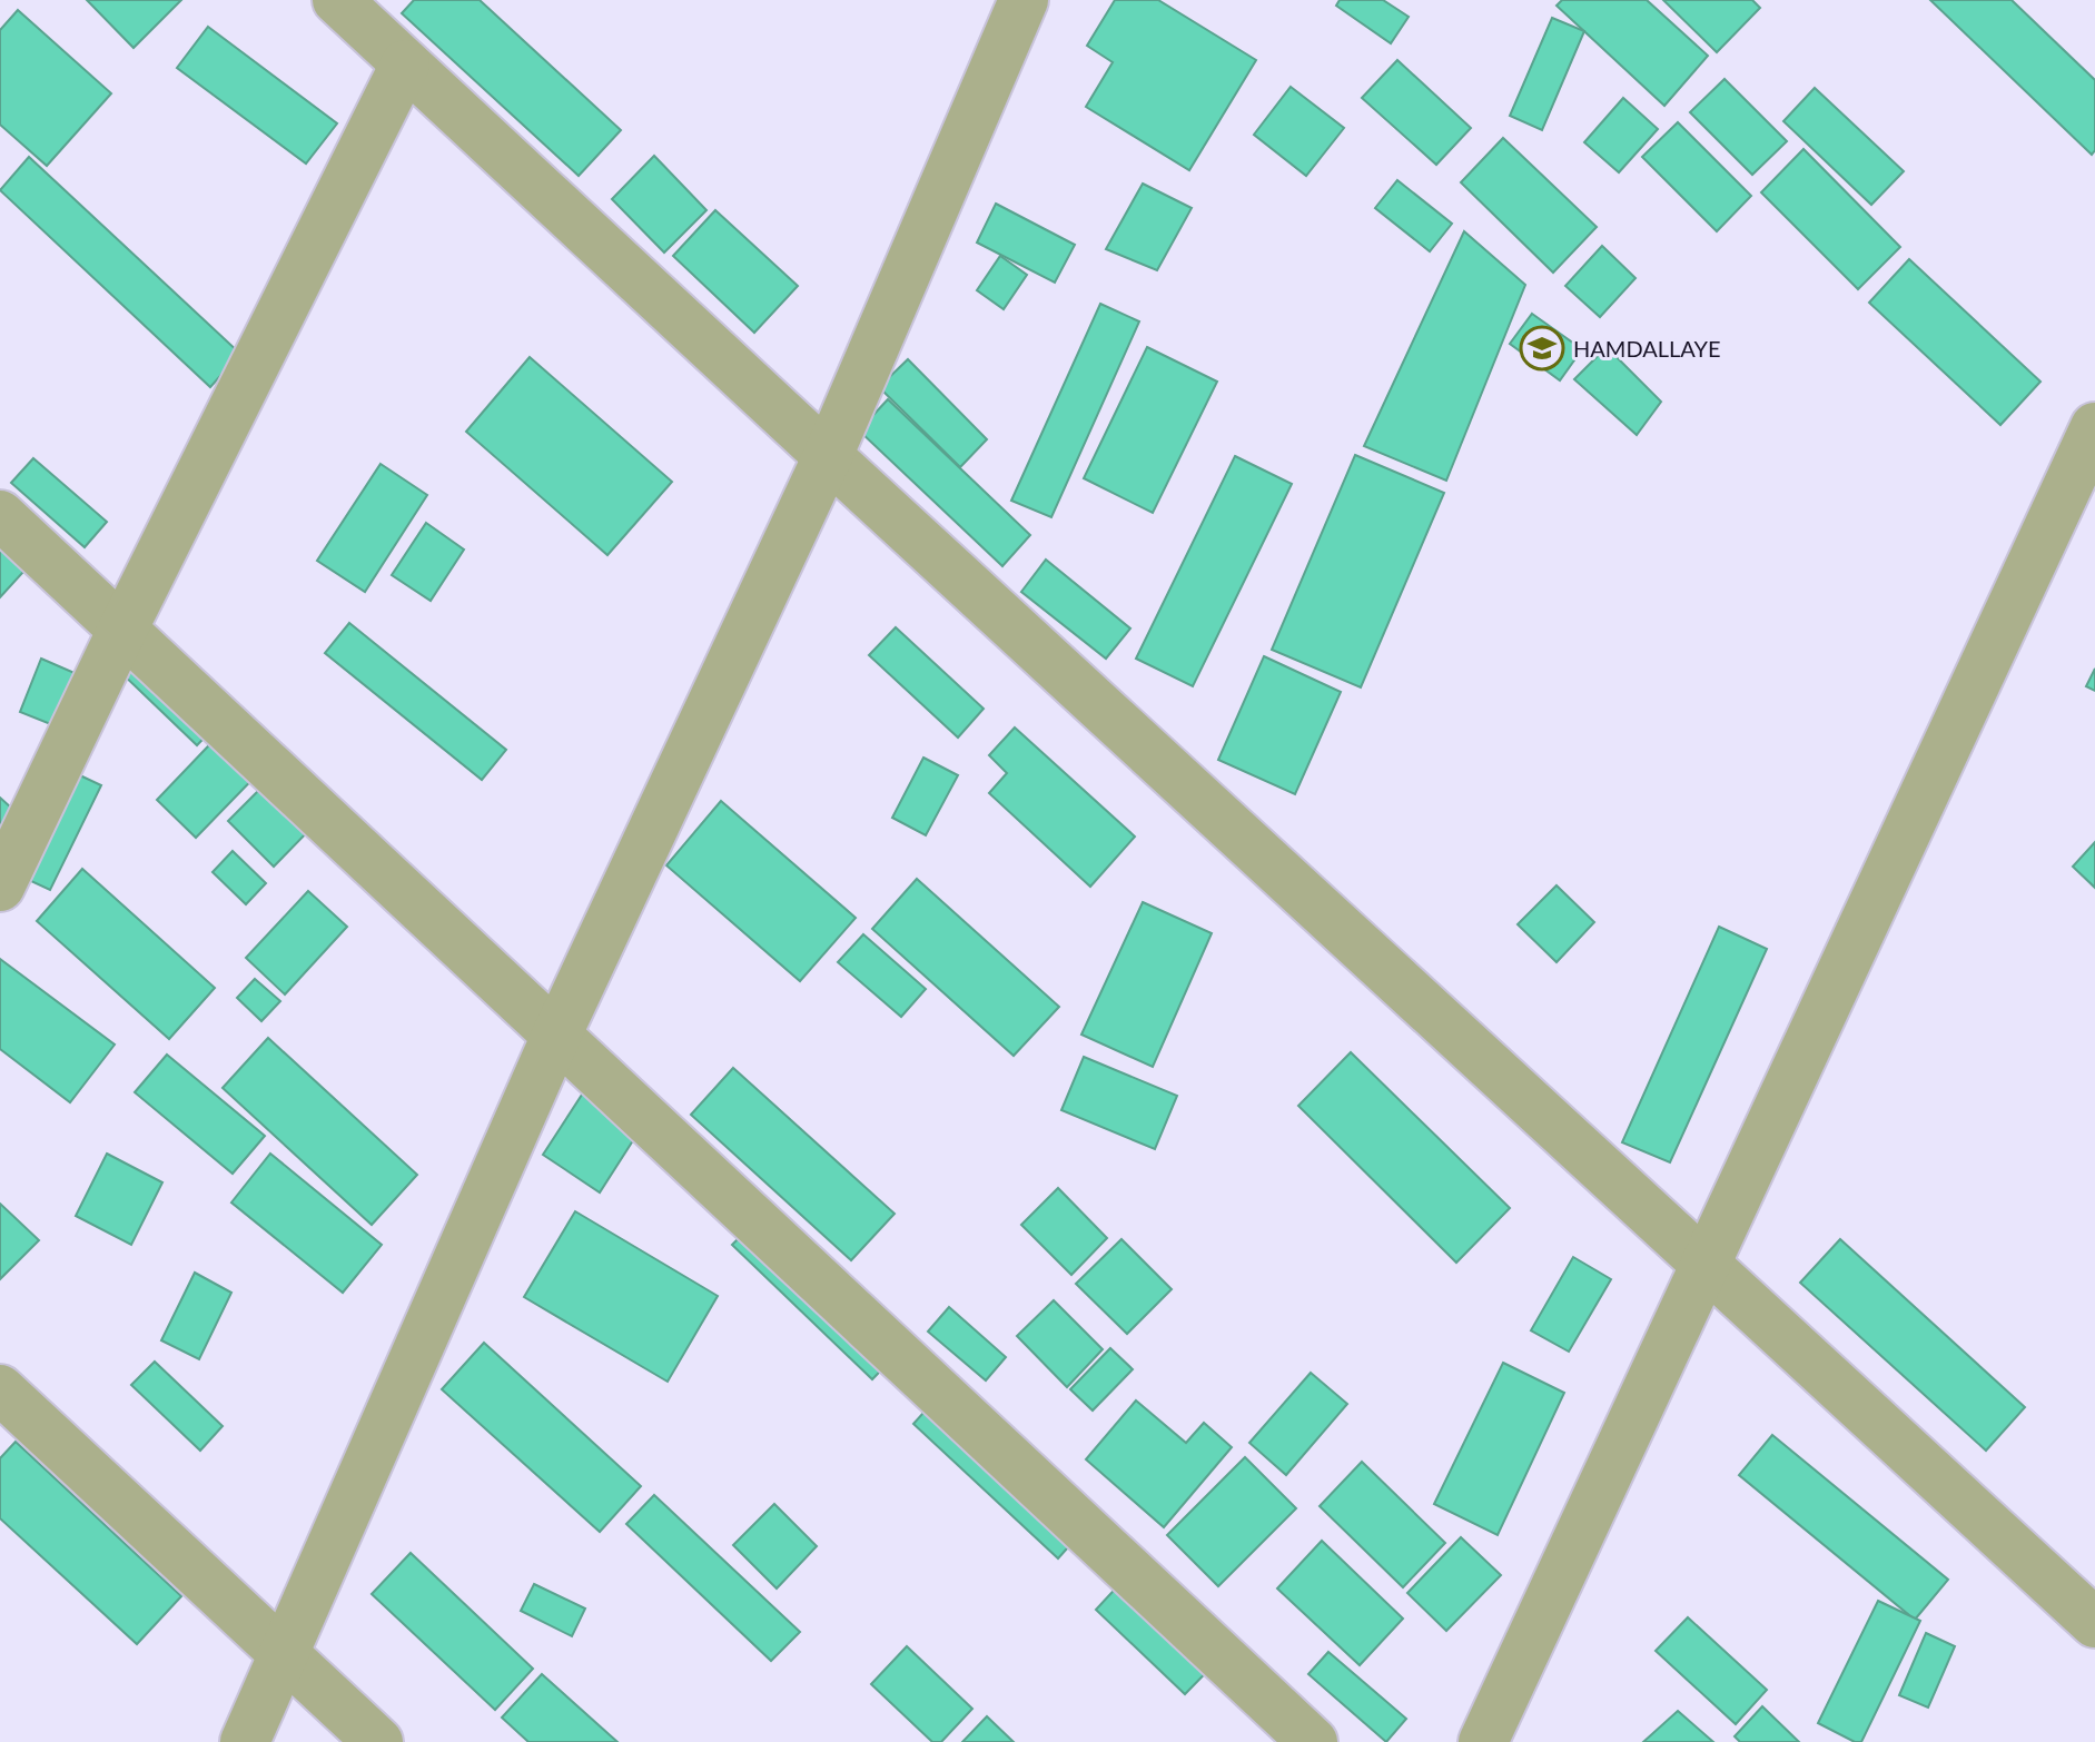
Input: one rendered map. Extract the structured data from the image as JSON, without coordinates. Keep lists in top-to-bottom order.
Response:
{
  "places": {
    "school or university": ["HAMDALLAYE"]
  }
}
